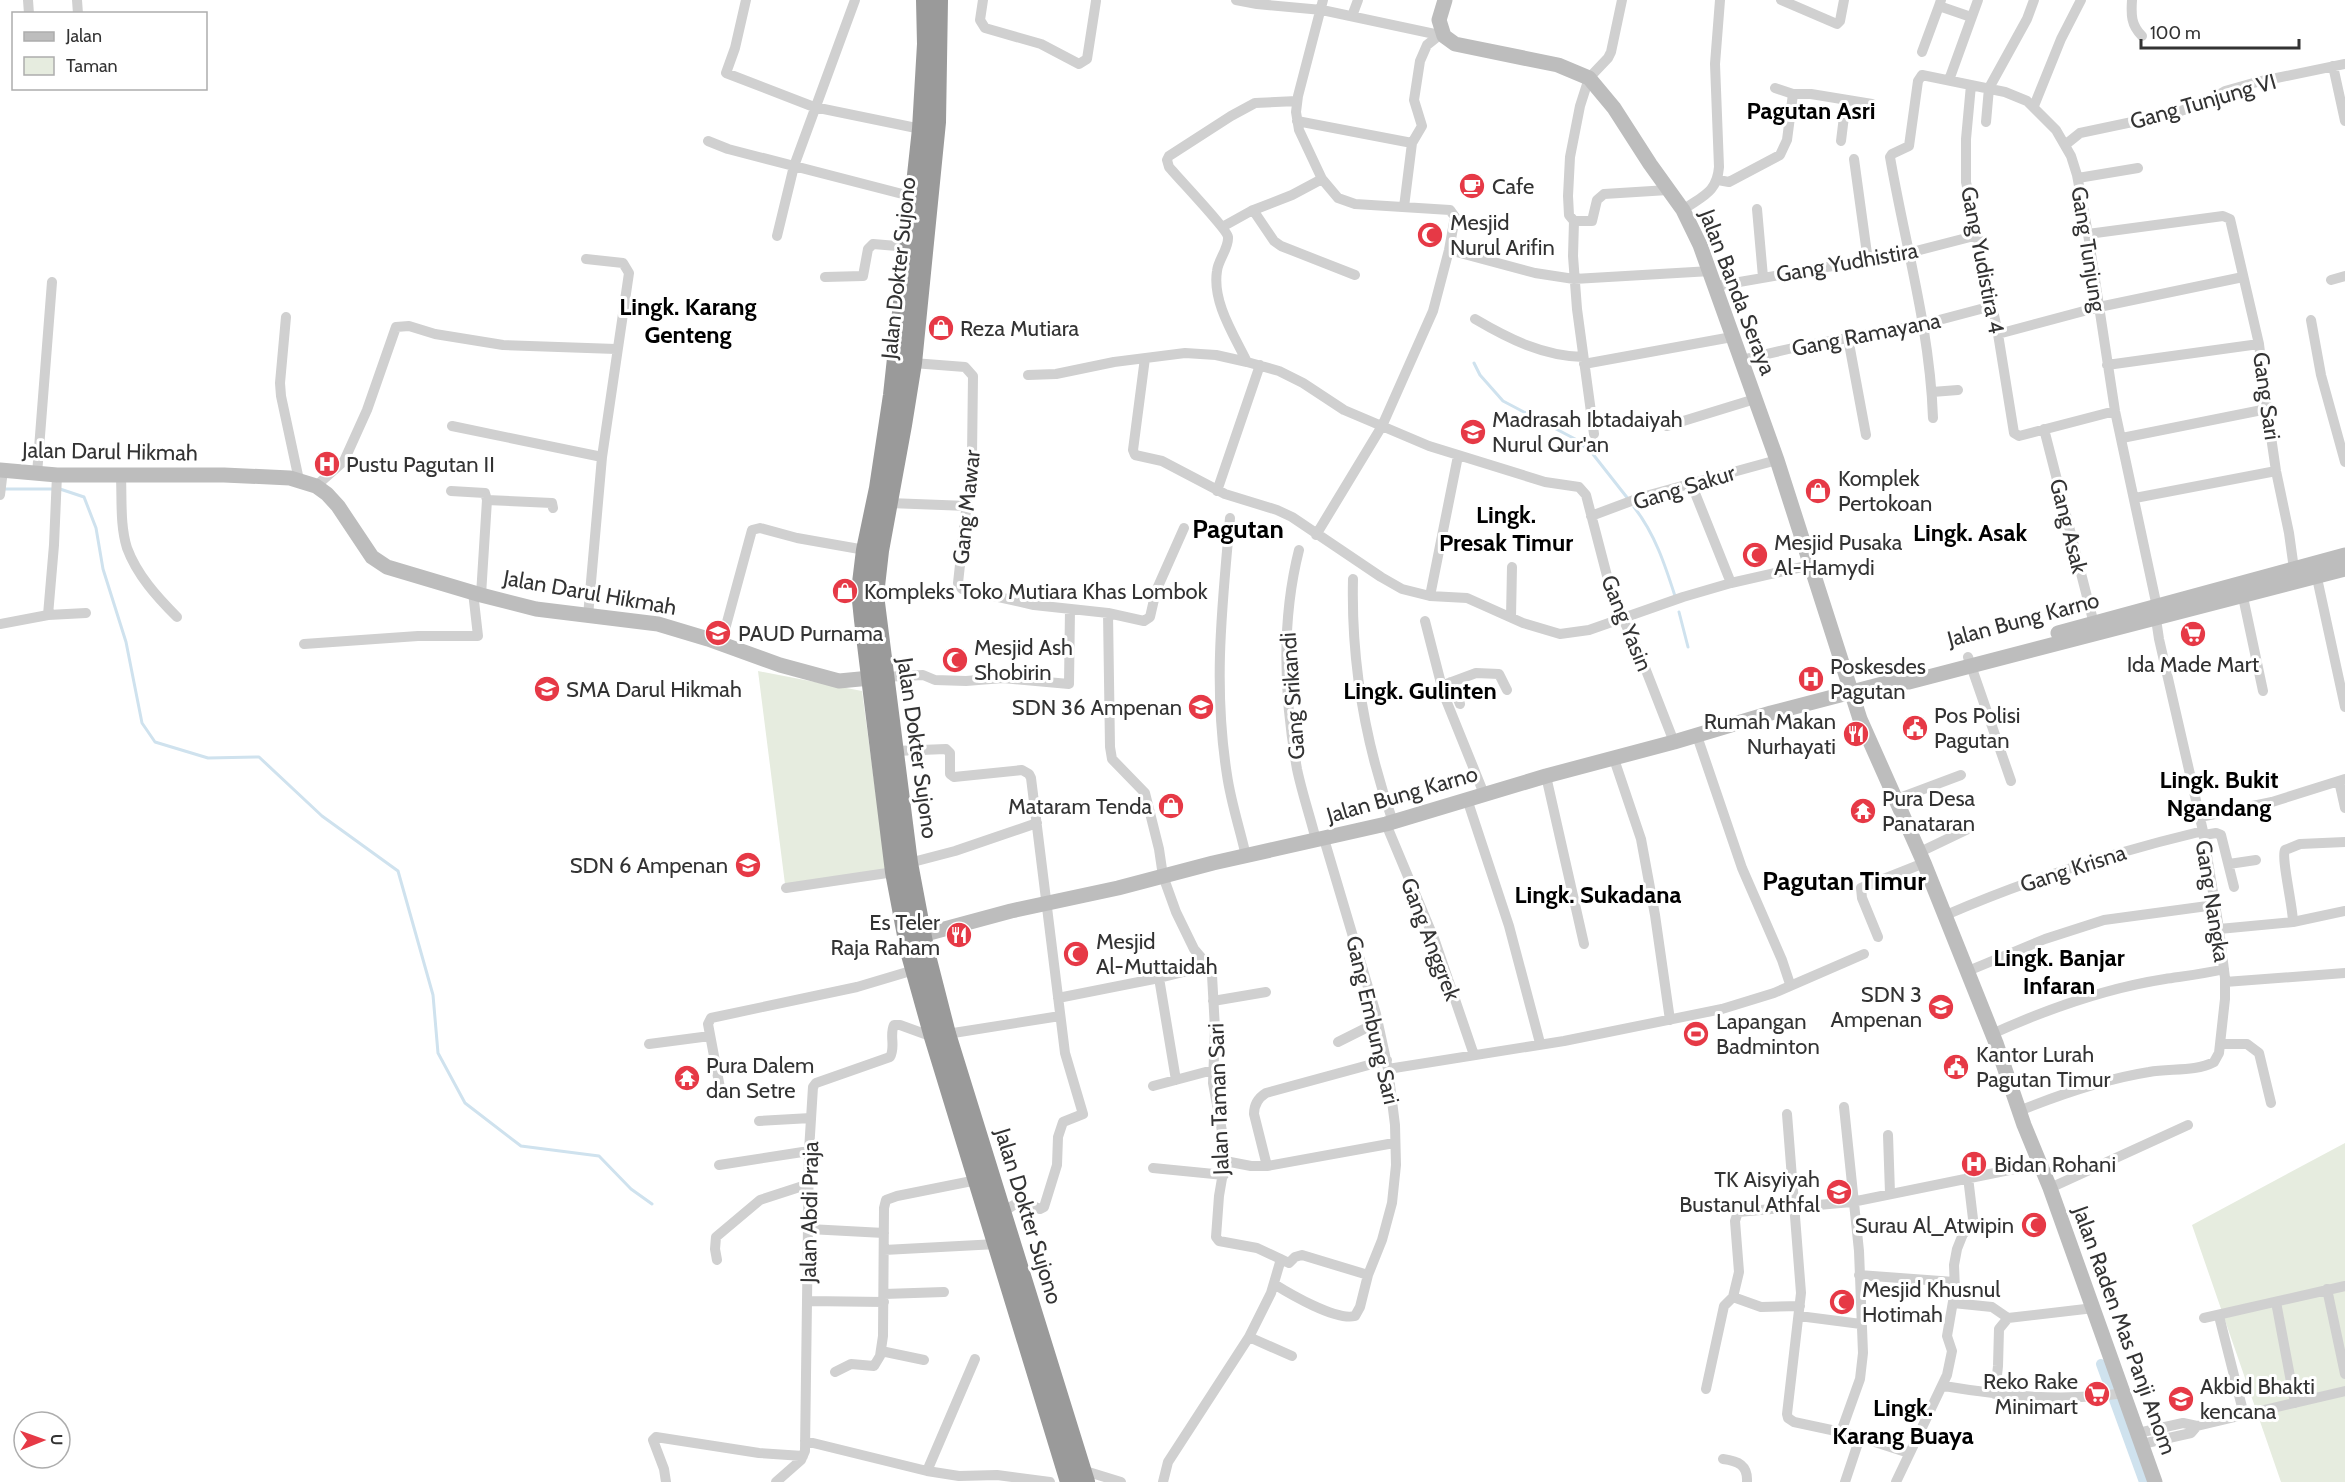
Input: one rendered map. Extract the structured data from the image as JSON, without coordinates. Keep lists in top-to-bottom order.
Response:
{
  "streets": {
    "highway": ["Jalan Dokter Sujono"],
    "street": [
      "Gang Tunjung VI",
      "Gang Tunjung",
      "Gang Yudistira 4",
      "Gang Yudhistira",
      "Jalan Banda Seraya",
      "Gang Ramayana",
      "Gang Sari",
      "Jalan Darul Hikmah",
      "Gang Sakur",
      "Gang Mawar",
      "Gang Asak",
      "Jalan Bung Karno",
      "Gang Yasin",
      "Gang Srikandi",
      "Gang Krisna",
      "Gang Nangka",
      "Gang Anggrek",
      "Gang Embung Sari",
      "Jalan Taman Sari",
      "Jalan Abdi Praja",
      "Jalan Raden Mas Panji Anom"
    ]
  },
  "crossings": [
    ["Gang Tunjung VI", "Gang Tunjung"],
    ["Gang Tunjung", "Gang Yudistira 4"],
    ["Gang Tunjung", "Gang Sari"],
    ["Gang Tunjung", "Gang Nangka"],
    ["Gang Yudistira 4", "Gang Yudhistira"],
    ["Gang Yudistira 4", "Gang Ramayana"],
    ["Gang Yudistira 4", "Gang Asak"],
    ["Gang Yudhistira", "Jalan Banda Seraya"],
    ["Jalan Dokter Sujono", "Jalan Darul Hikmah"],
    ["Jalan Dokter Sujono", "Gang Mawar"],
    ["Jalan Dokter Sujono", "Jalan Bung Karno"],
    ["Jalan Dokter Sujono", "Jalan Abdi Praja"],
    ["Jalan Banda Seraya", "Gang Ramayana"],
    ["Jalan Banda Seraya", "Gang Sakur"],
    ["Jalan Banda Seraya", "Jalan Bung Karno"],
    ["Jalan Banda Seraya", "Jalan Raden Mas Panji Anom"],
    ["Gang Sakur", "Gang Yasin"],
    ["Gang Mawar", "Jalan Taman Sari"],
    ["Gang Asak", "Jalan Bung Karno"],
    ["Jalan Bung Karno", "Gang Yasin"],
    ["Jalan Bung Karno", "Gang Srikandi"],
    ["Jalan Bung Karno", "Gang Nangka"],
    ["Jalan Bung Karno", "Gang Anggrek"],
    ["Jalan Bung Karno", "Gang Embung Sari"],
    ["Jalan Bung Karno", "Jalan Taman Sari"],
    ["Jalan Bung Karno", "Jalan Raden Mas Panji Anom"],
    ["Gang Srikandi", "Gang Embung Sari"],
    ["Gang Krisna", "Gang Nangka"],
    ["Gang Krisna", "Jalan Raden Mas Panji Anom"]
  ],
  "districts": [
    "Pagutan Asri",
    "Lingk. Karang Genteng",
    "Lingk. Presak Timur",
    "Pagutan",
    "Lingk. Asak",
    "Lingk. Gulinten",
    "Lingk. Bukit Ngandang",
    "Pagutan Timur",
    "Lingk. Sukadana",
    "Lingk. Banjar Infaran",
    "Lingk. Karang Buaya"
  ],
  "places": {
    "cafe": ["Cafe"],
    "mosque": [
      "Mesjid Nurul Arifin",
      "Mesjid Pusaka Al-Hamydi",
      "Mesjid Ash Shobirin",
      "Mesjid Al-Muttaidah",
      "Surau Al_Atwipin",
      "Mesjid Khusnul Hotimah"
    ],
    "shop": [
      "Reza Mutiara",
      "Komplek Pertokoan",
      "Kompleks Toko Mutiara Khas Lombok",
      "Mataram Tenda"
    ],
    "school or university": [
      "Madrasah Ibtadaiyah Nurul Qur'an",
      "PAUD Purnama",
      "SMA Darul Hikmah",
      "SDN 36 Ampenan",
      "SDN 6 Ampenan",
      "SDN 3 Ampenan",
      "TK Aisyiyah Bustanul Athfal",
      "Akbid Bhakti kencana"
    ],
    "hospital": ["Pustu Pagutan II", "Poskesdes Pagutan", "Bidan Rohani"],
    "supermarket": ["Ida Made Mart", "Reko Rake Minimart"],
    "public building": ["Pos Polisi Pagutan", "Kantor Lurah Pagutan Timur"],
    "restaurant": ["Rumah Makan Nurhayati", "Es Teler Raja Raham"],
    "temple": ["Pura Desa Panataran", "Pura Dalem dan Setre"],
    "sports": ["Lapangan Badminton"]
  },
  "legend": ["Jalan", "Taman"],
  "scale_bar": "100 m",
  "north": "right"
}
